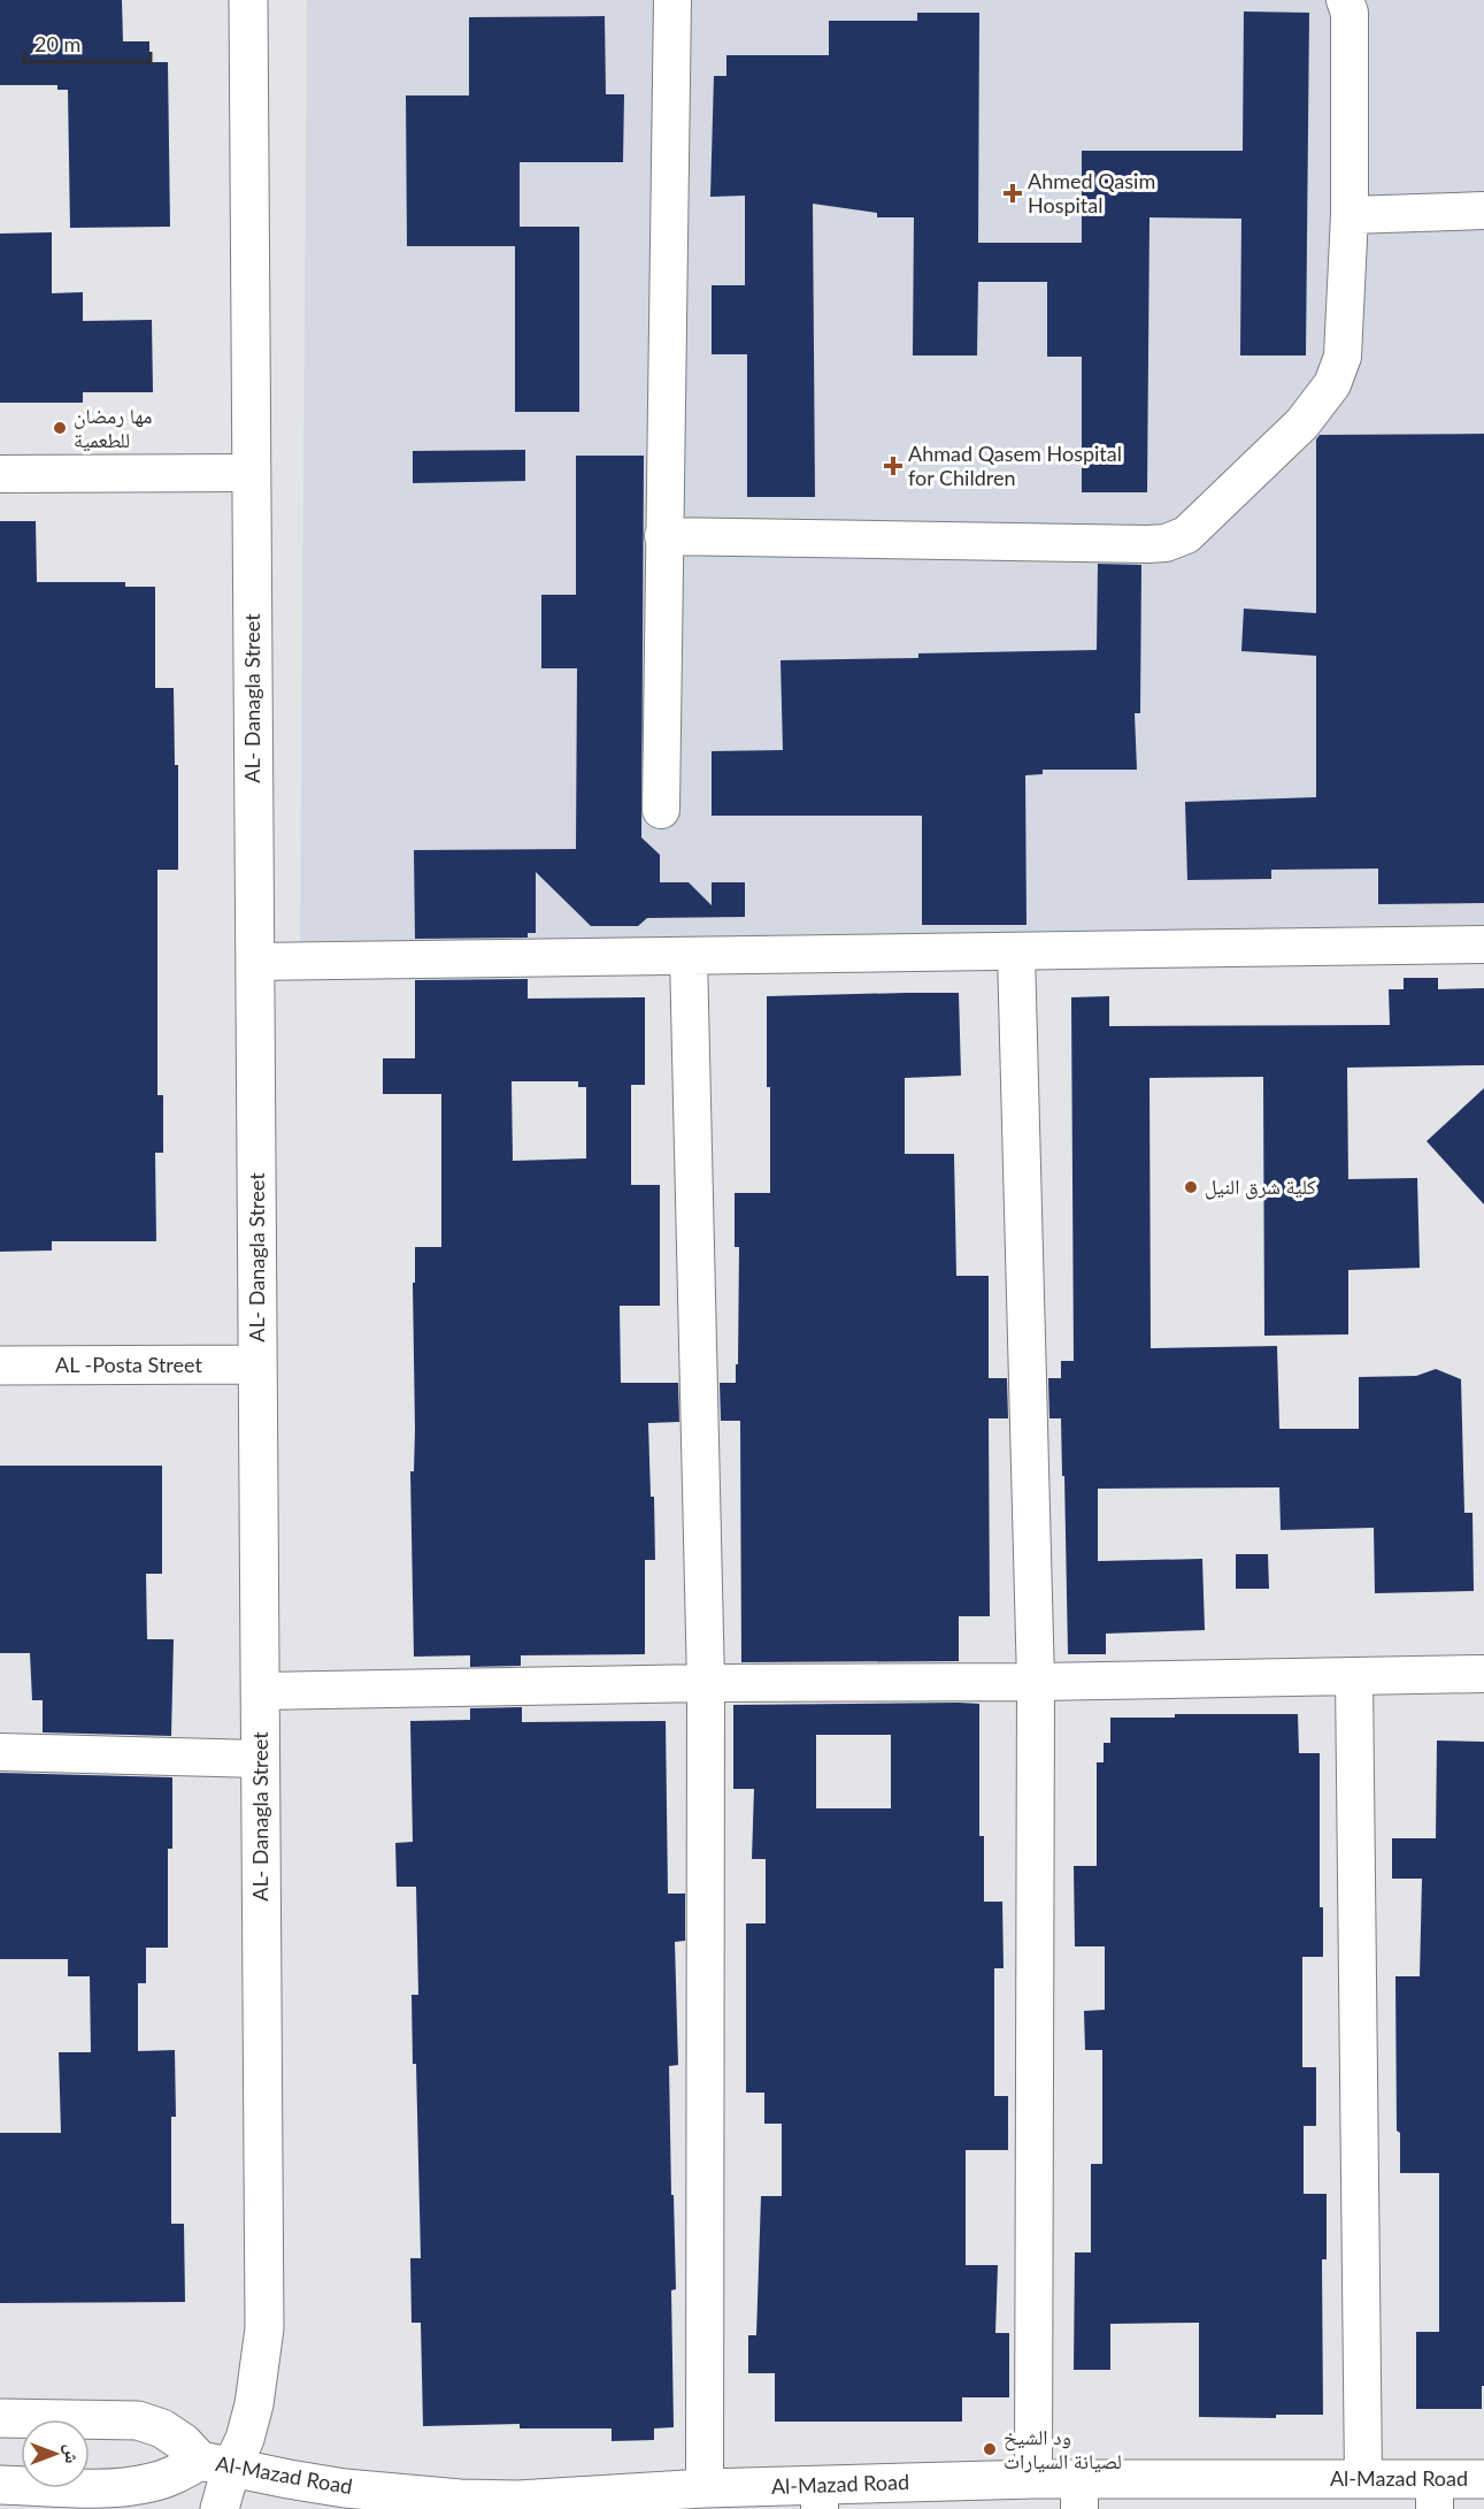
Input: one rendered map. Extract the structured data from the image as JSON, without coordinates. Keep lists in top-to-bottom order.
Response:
{
  "streets": {
    "street": ["AL- Danagla Street", "AL -Posta Street", "Al-Mazad Road"]
  },
  "crossings": [
    ["AL- Danagla Street", "AL -Posta Street"],
    ["AL- Danagla Street", "Al-Mazad Road"]
  ],
  "places": {
    "health": ["Ahmed Qasim Hospital", "Ahmad Qasem Hospital for Children"],
    "other": ["مها رمضان للطعمية", "كلية شرق النيل", "ود الشيخ لصيانة السيارات"]
  },
  "scale_bar": "20 m",
  "north": "right"
}
